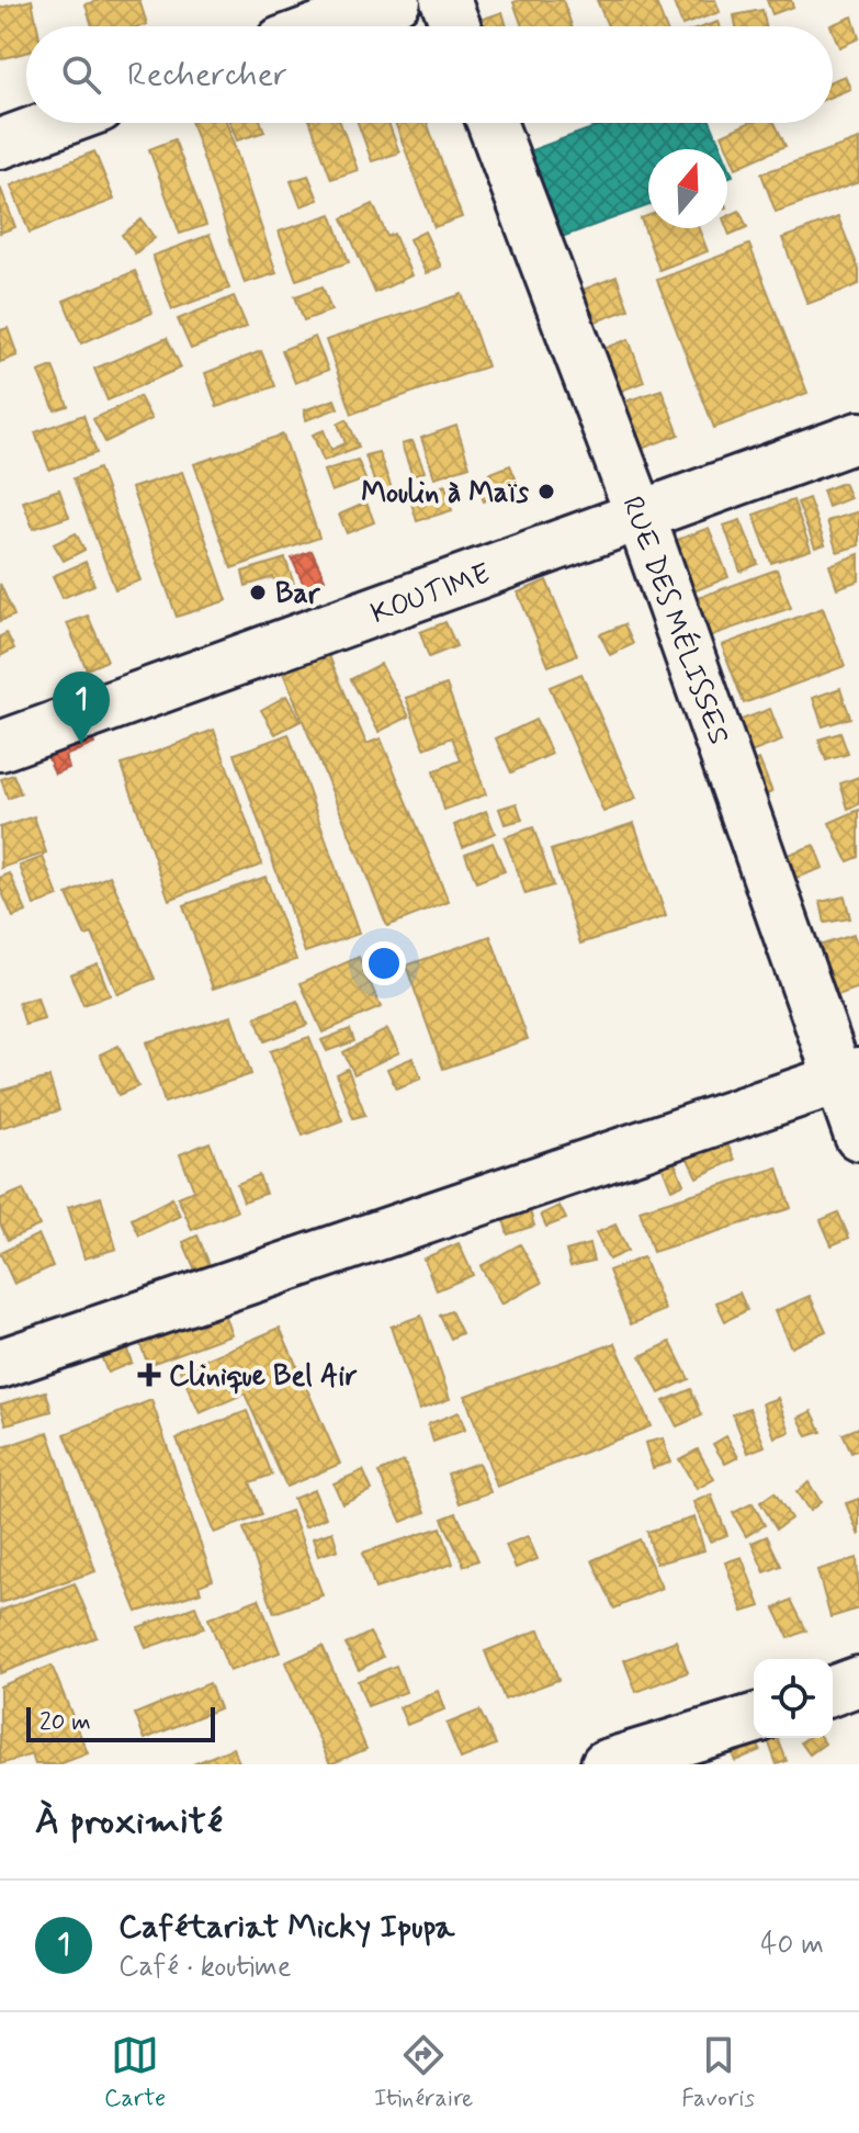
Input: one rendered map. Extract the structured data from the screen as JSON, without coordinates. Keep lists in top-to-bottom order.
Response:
{
  "streets": {
    "street": ["KOUTIME", "RUE DES MÉLISSES"]
  },
  "crossings": [
    ["KOUTIME", "RUE DES MÉLISSES"]
  ],
  "places": {
    "other": ["Moulin à Maïs", "Bar"],
    "health": ["Clinique Bel Air"]
  },
  "scale_bar": "20 m",
  "north": "top",
  "page": {
    "search": "Rechercher",
    "pins": "1",
    "scale": "20 m",
    "heading": "À proximité",
    "list": [
      {
        "mark": "1",
        "name": "Cafétariat Micky Ipupa",
        "note": "Café · koutime",
        "value": "40 m"
      }
    ],
    "nav": ["Carte", "Itinéraire", "Favoris"]
  }
}
